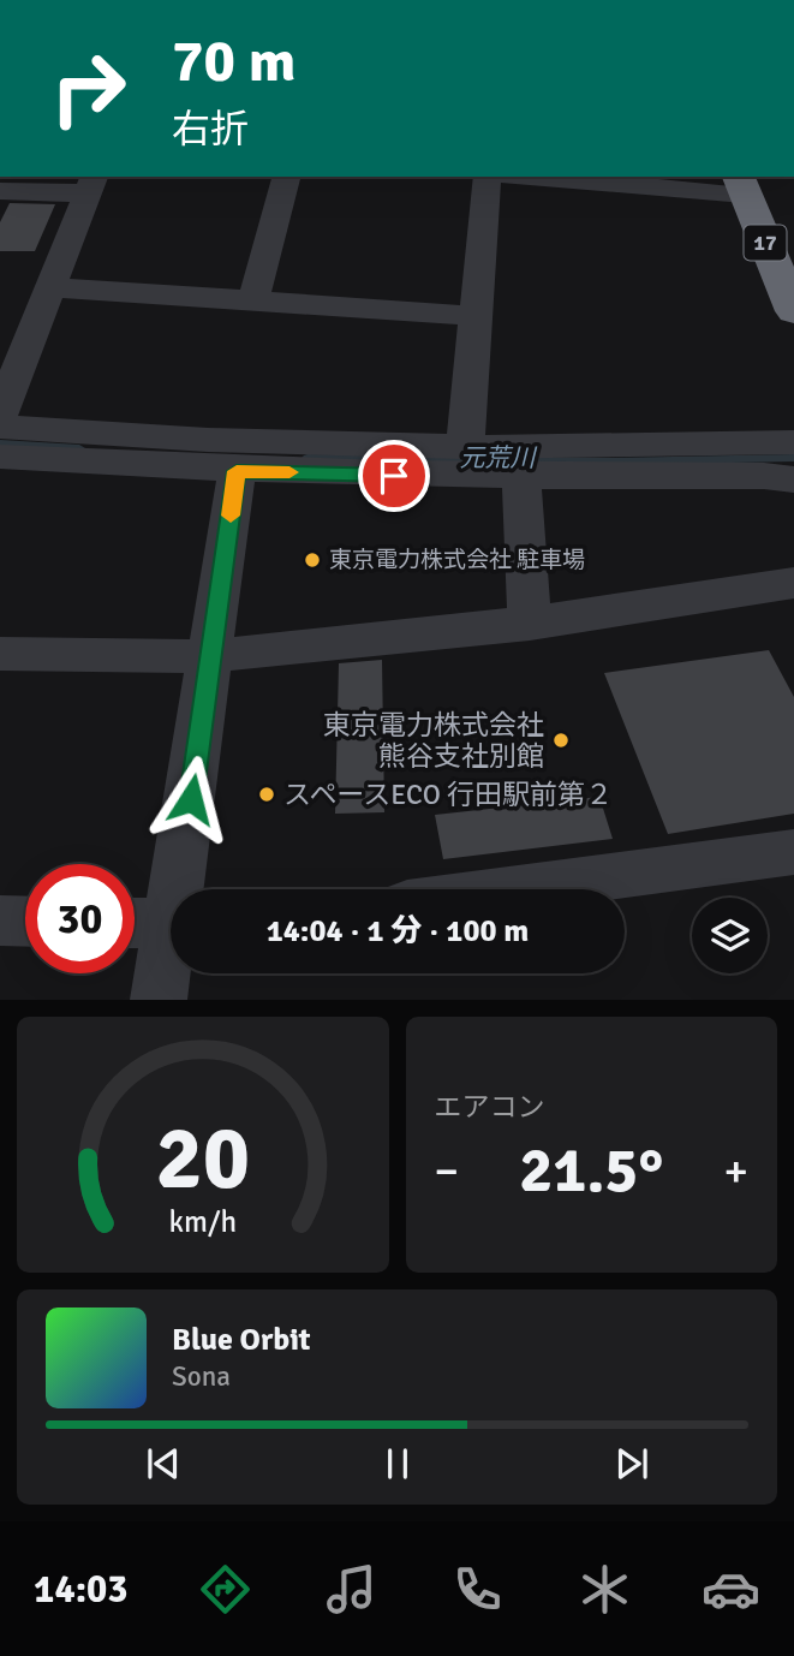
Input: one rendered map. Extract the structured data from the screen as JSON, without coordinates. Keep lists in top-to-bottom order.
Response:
{
  "streets": {
    "highway": ["17"]
  },
  "water": ["元荒川"],
  "places": ["東京電力株式会社 駐車場", "東京電力株式会社 熊谷支社別館", "スペースECO 行田駅前第２"],
  "page": {
    "turn": ["70 m", "右折"],
    "limit": "30",
    "trip": "14:04 · 1 分 · 100 m",
    "tile": "エアコン",
    "heat": ["−", "21.5°", "+"],
    "song": ["Blue Orbit", "Sona"],
    "tabs": "14:03",
    "gauge": ["20", "km/h"]
  }
}
